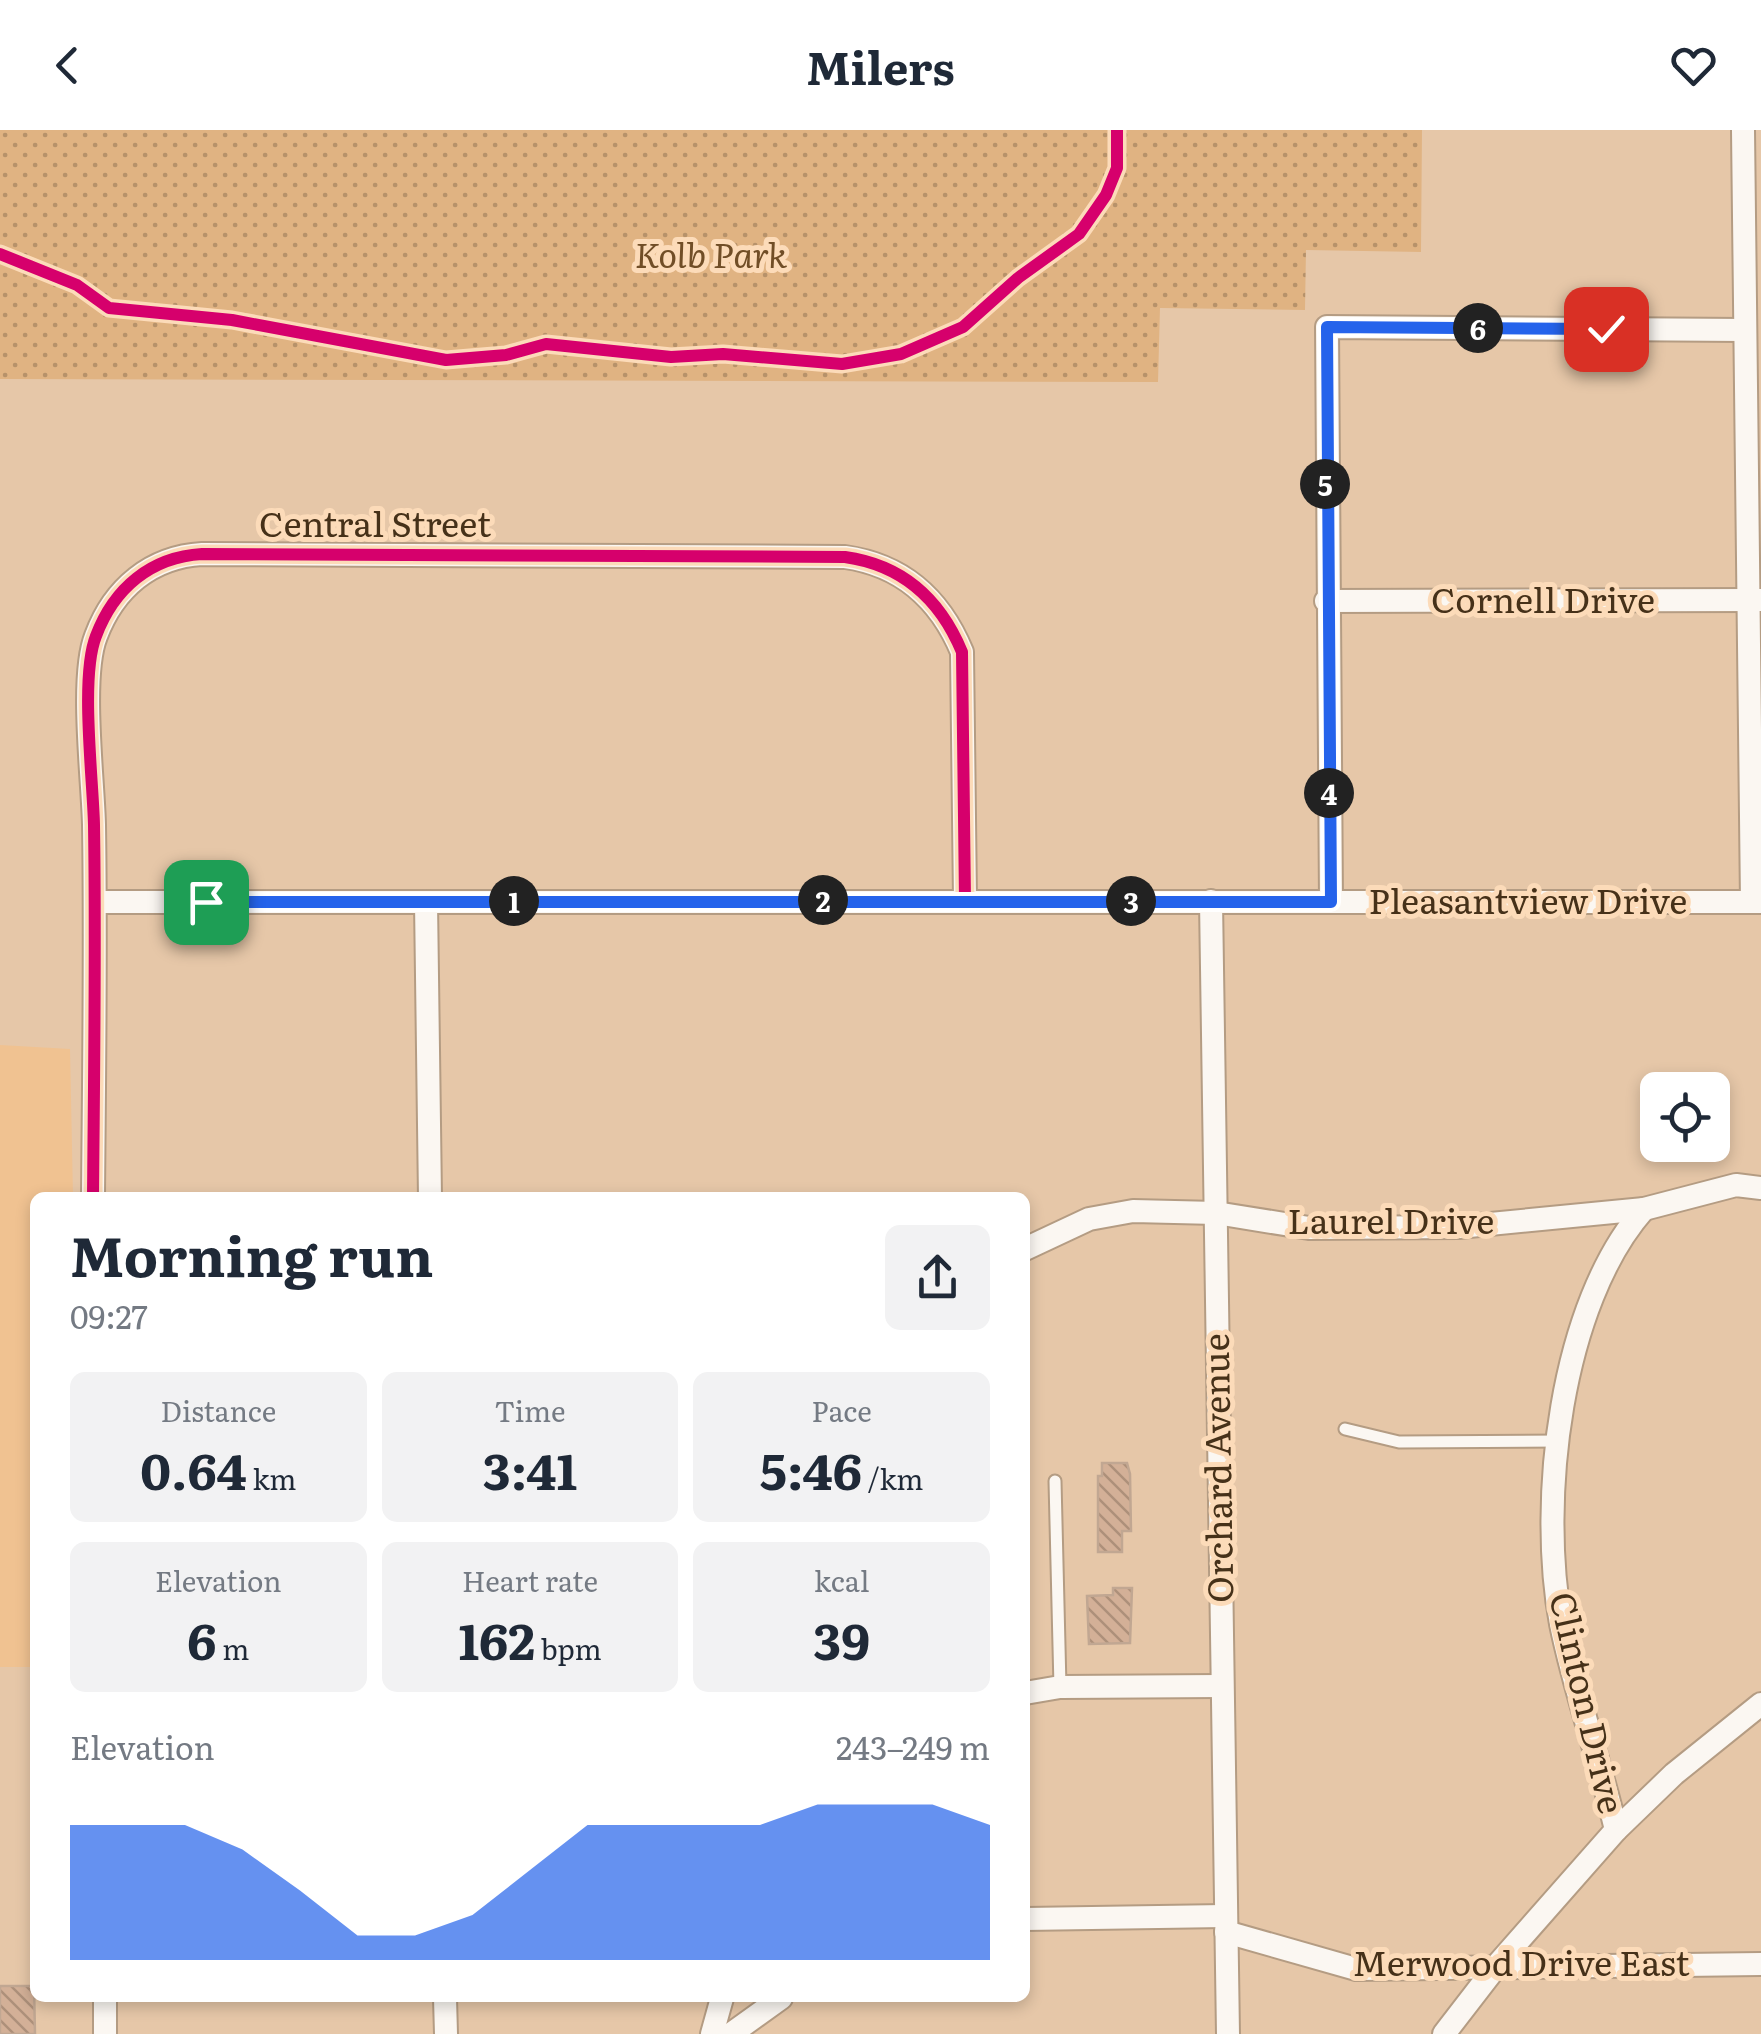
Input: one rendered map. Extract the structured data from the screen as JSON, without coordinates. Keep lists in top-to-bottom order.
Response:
{
  "streets": {
    "street": [
      "Central Street",
      "Cornell Drive",
      "Pleasantview Drive",
      "Laurel Drive",
      "Orchard Avenue",
      "Clinton Drive",
      "Merwood Drive East"
    ]
  },
  "crossings": [
    ["Central Street", "Pleasantview Drive"],
    ["Pleasantview Drive", "Orchard Avenue"],
    ["Laurel Drive", "Orchard Avenue"],
    ["Laurel Drive", "Clinton Drive"],
    ["Orchard Avenue", "Merwood Drive East"],
    ["Clinton Drive", "Merwood Drive East"]
  ],
  "parks": ["Kolb Park"],
  "page": {
    "header": "Milers",
    "pins": [
      "6",
      "5",
      "4",
      "2",
      "1",
      "3"
    ],
    "heading": ["Morning run", "09:27"],
    "stats": [
      ["Distance", "0.64 km"],
      ["Time", "3:41"],
      ["Pace", "5:46 /km"],
      ["Elevation", "6 m"],
      ["Heart rate", "162 bpm"],
      ["kcal", "39"]
    ],
    "chart": ["Elevation", "243–249 m"]
  }
}
